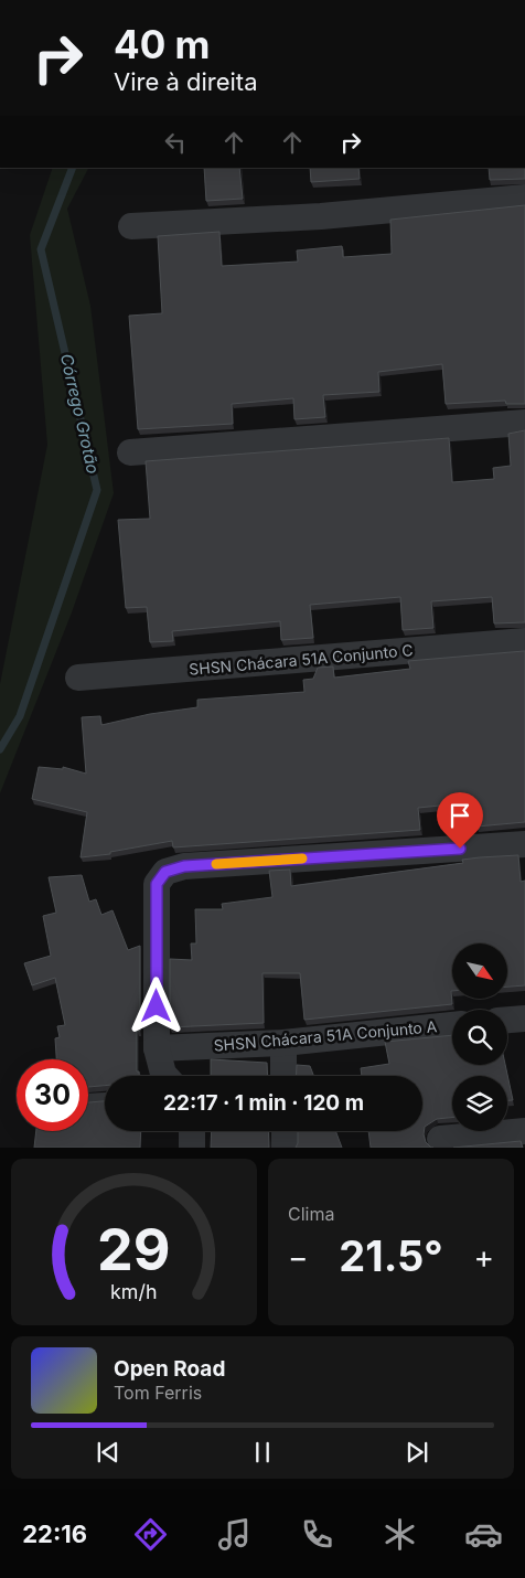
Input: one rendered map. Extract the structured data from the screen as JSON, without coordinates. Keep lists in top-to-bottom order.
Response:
{
  "streets": {
    "street": ["SHSN Chácara 51A Conjunto C", "SHSN Chácara 51A Conjunto A"]
  },
  "water": ["Córrego Grotão"],
  "north": "bottom right",
  "page": {
    "turn": ["40 m", "Vire à direita"],
    "limit": "30",
    "trip": "22:17 · 1 min · 120 m",
    "tile": "Clima",
    "heat": ["−", "21.5°", "+"],
    "song": ["Open Road", "Tom Ferris"],
    "tabs": "22:16",
    "gauge": ["29", "km/h"]
  }
}
